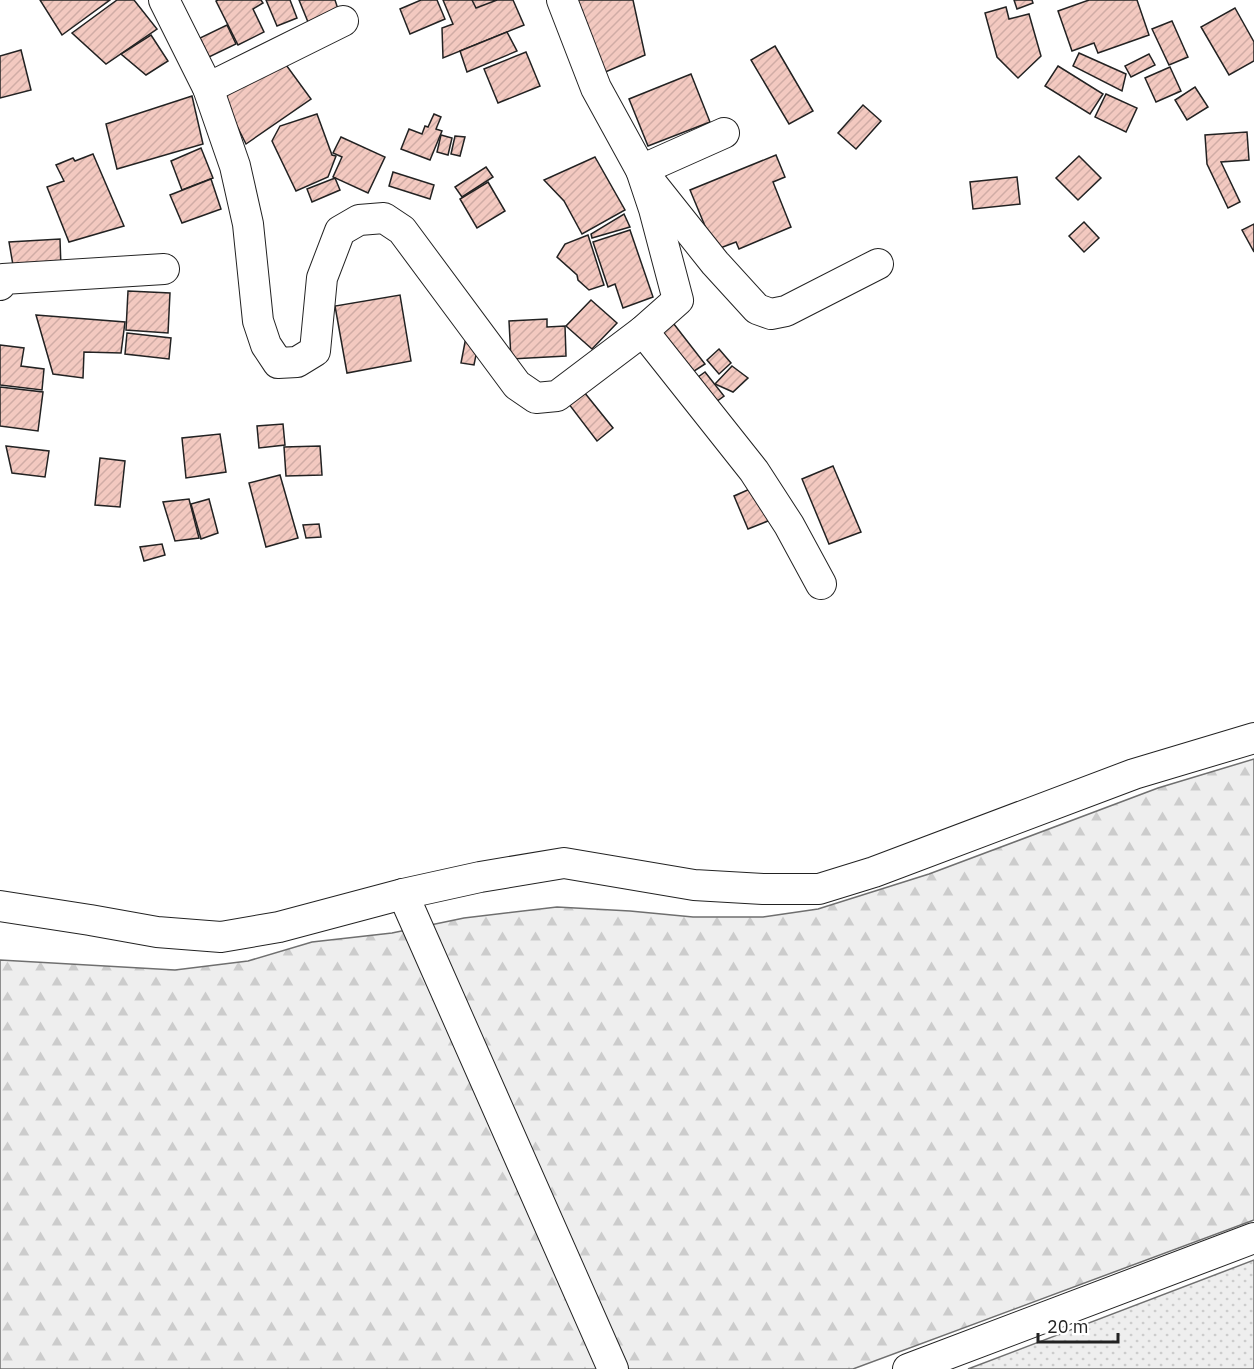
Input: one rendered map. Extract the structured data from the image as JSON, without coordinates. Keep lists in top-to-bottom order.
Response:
{
  "scale_bar": "20 m"
}
